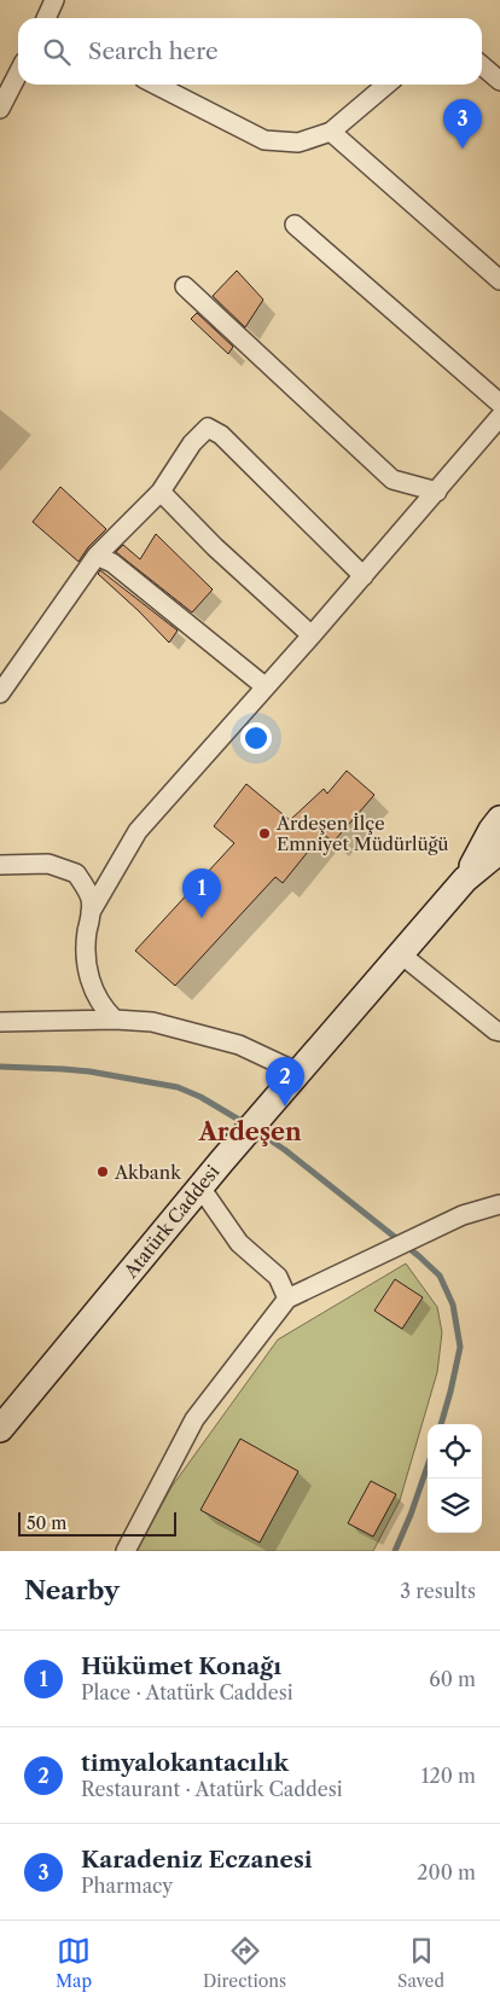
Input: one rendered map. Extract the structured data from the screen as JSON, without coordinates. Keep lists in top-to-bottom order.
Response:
{
  "streets": {
    "main road": ["Atatürk Caddesi"]
  },
  "districts": ["Ardeşen"],
  "places": ["Ardeşen İlçe Emniyet Müdürlüğü", "Akbank"],
  "scale_bar": "50 m",
  "page": {
    "search": "Search here",
    "pins": ["3", "1", "2"],
    "scale": "50 m",
    "heading": ["Nearby", "3 results"],
    "list": [
      {
        "mark": "1",
        "name": "Hükümet Konağı",
        "note": "Place · Atatürk Caddesi",
        "value": "60 m"
      },
      {
        "mark": "2",
        "name": "timyalokantacılık",
        "note": "Restaurant · Atatürk Caddesi",
        "value": "120 m"
      },
      {
        "mark": "3",
        "name": "Karadeniz Eczanesi",
        "note": "Pharmacy",
        "value": "200 m"
      }
    ],
    "nav": ["Map", "Directions", "Saved"]
  }
}
